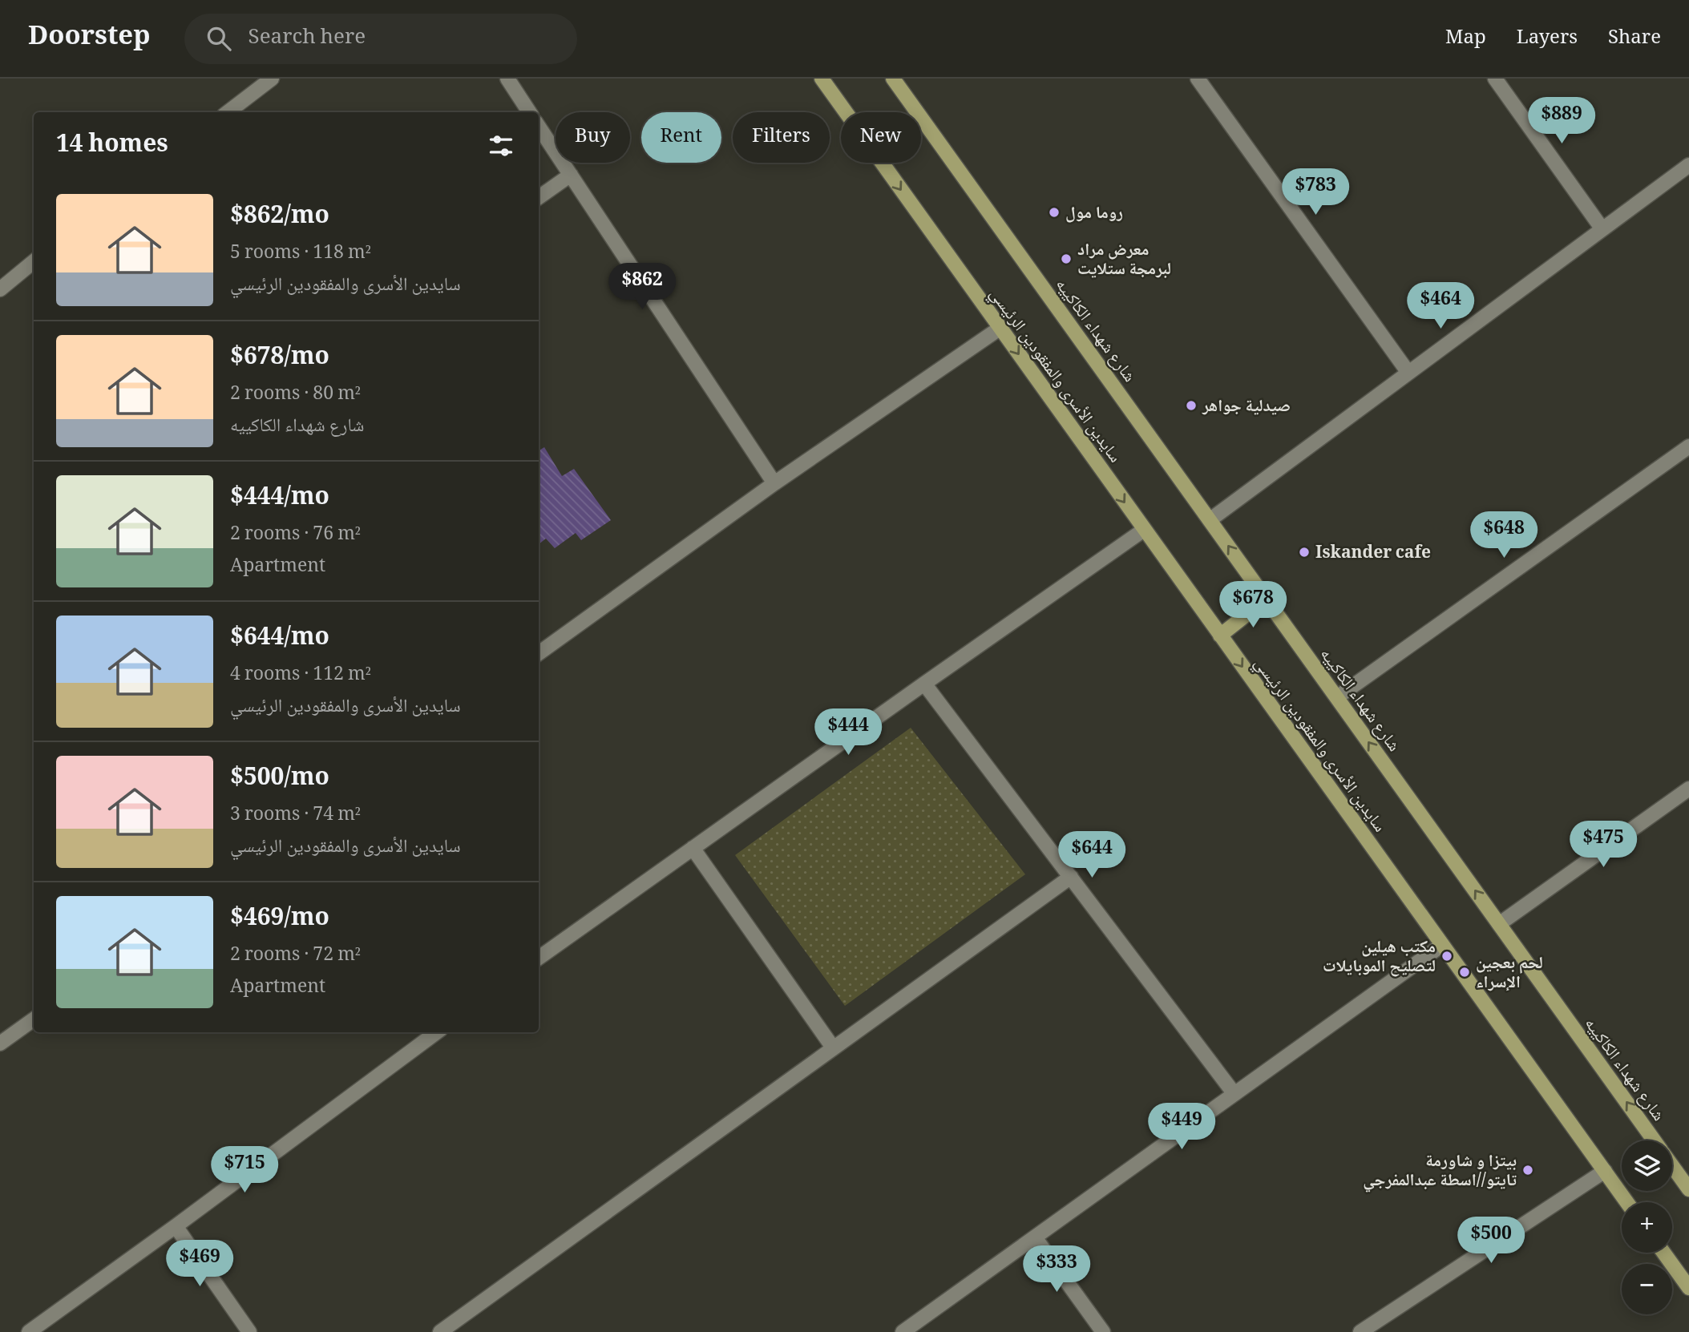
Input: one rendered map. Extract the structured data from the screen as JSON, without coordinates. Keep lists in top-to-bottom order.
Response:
{
  "streets": {
    "main road": ["شارع شهداء الكاكييه", "سايدين الأسرى والمفقودين الرئيسي"]
  },
  "one_way": ["شارع شهداء الكاكييه", "سايدين الأسرى والمفقودين الرئيسي"],
  "places": [
    "روما مول",
    "معرض مراد لبرمجة ستلايت",
    "صيدلية جواهر",
    "Iskander cafe",
    "مكتب هيلين لتصليح الموبايلات",
    "لحم بعجين الإسراء",
    "بيتزا و شاورمة تايتو//اسطة عبدالمفرجي"
  ],
  "page": {
    "header": "Doorstep",
    "search": "Search here",
    "nav": ["Map", "Layers", "Share"],
    "price": [
      "$889",
      "$783",
      "$862",
      "$464",
      "$648",
      "$678",
      "$444",
      "$475",
      "$644",
      "$449",
      "$715",
      "$500",
      "$469",
      "$333"
    ],
    "chip": [
      "Buy",
      "Rent",
      "Filters",
      "New"
    ],
    "heading": "14 homes",
    "list": [
      {
        "name": "$862/mo",
        "note": "5 rooms · 118 m² · سايدين الأسرى والمفقودين الرئيسي"
      },
      {
        "name": "$678/mo",
        "note": "2 rooms · 80 m² · شارع شهداء الكاكييه"
      },
      {
        "name": "$444/mo",
        "note": "2 rooms · 76 m² · Apartment"
      },
      {
        "name": "$644/mo",
        "note": "4 rooms · 112 m² · سايدين الأسرى والمفقودين الرئيسي"
      },
      {
        "name": "$500/mo",
        "note": "3 rooms · 74 m² · سايدين الأسرى والمفقودين الرئيسي"
      },
      {
        "name": "$469/mo",
        "note": "2 rooms · 72 m² · Apartment"
      }
    ],
    "map_buttons": ["+", "−"]
  }
}
